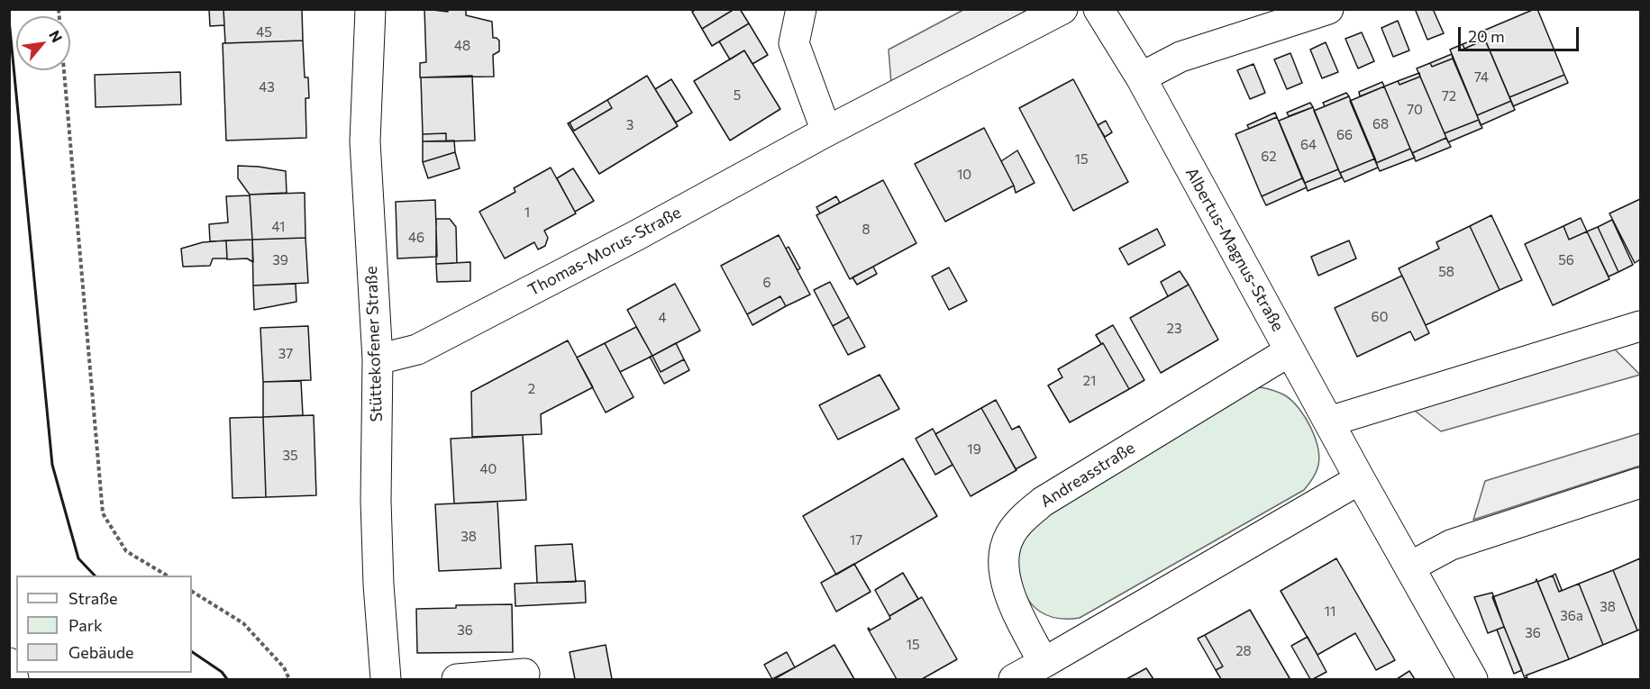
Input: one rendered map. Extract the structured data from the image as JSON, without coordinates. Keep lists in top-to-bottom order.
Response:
{
  "streets": {
    "street": [
      "Albertus-Magnus-Straße",
      "Thomas-Morus-Straße",
      "Stüttekofener Straße",
      "Andreasstraße"
    ]
  },
  "crossings": [
    ["Albertus-Magnus-Straße", "Andreasstraße"],
    ["Thomas-Morus-Straße", "Stüttekofener Straße"]
  ],
  "house_numbers": [
    "45",
    "48",
    "74",
    "43",
    "5",
    "72",
    "70",
    "68",
    "3",
    "66",
    "64",
    "62",
    "15",
    "10",
    "1",
    "41",
    "8",
    "46",
    "39",
    "56",
    "58",
    "6",
    "60",
    "4",
    "23",
    "37",
    "21",
    "2",
    "19",
    "35",
    "40",
    "38",
    "17",
    "38",
    "11",
    "36a",
    "36",
    "36",
    "15",
    "28"
  ],
  "legend": ["Straße", "Park", "Gebäude"],
  "scale_bar": "20 m",
  "north": "top right"
}
